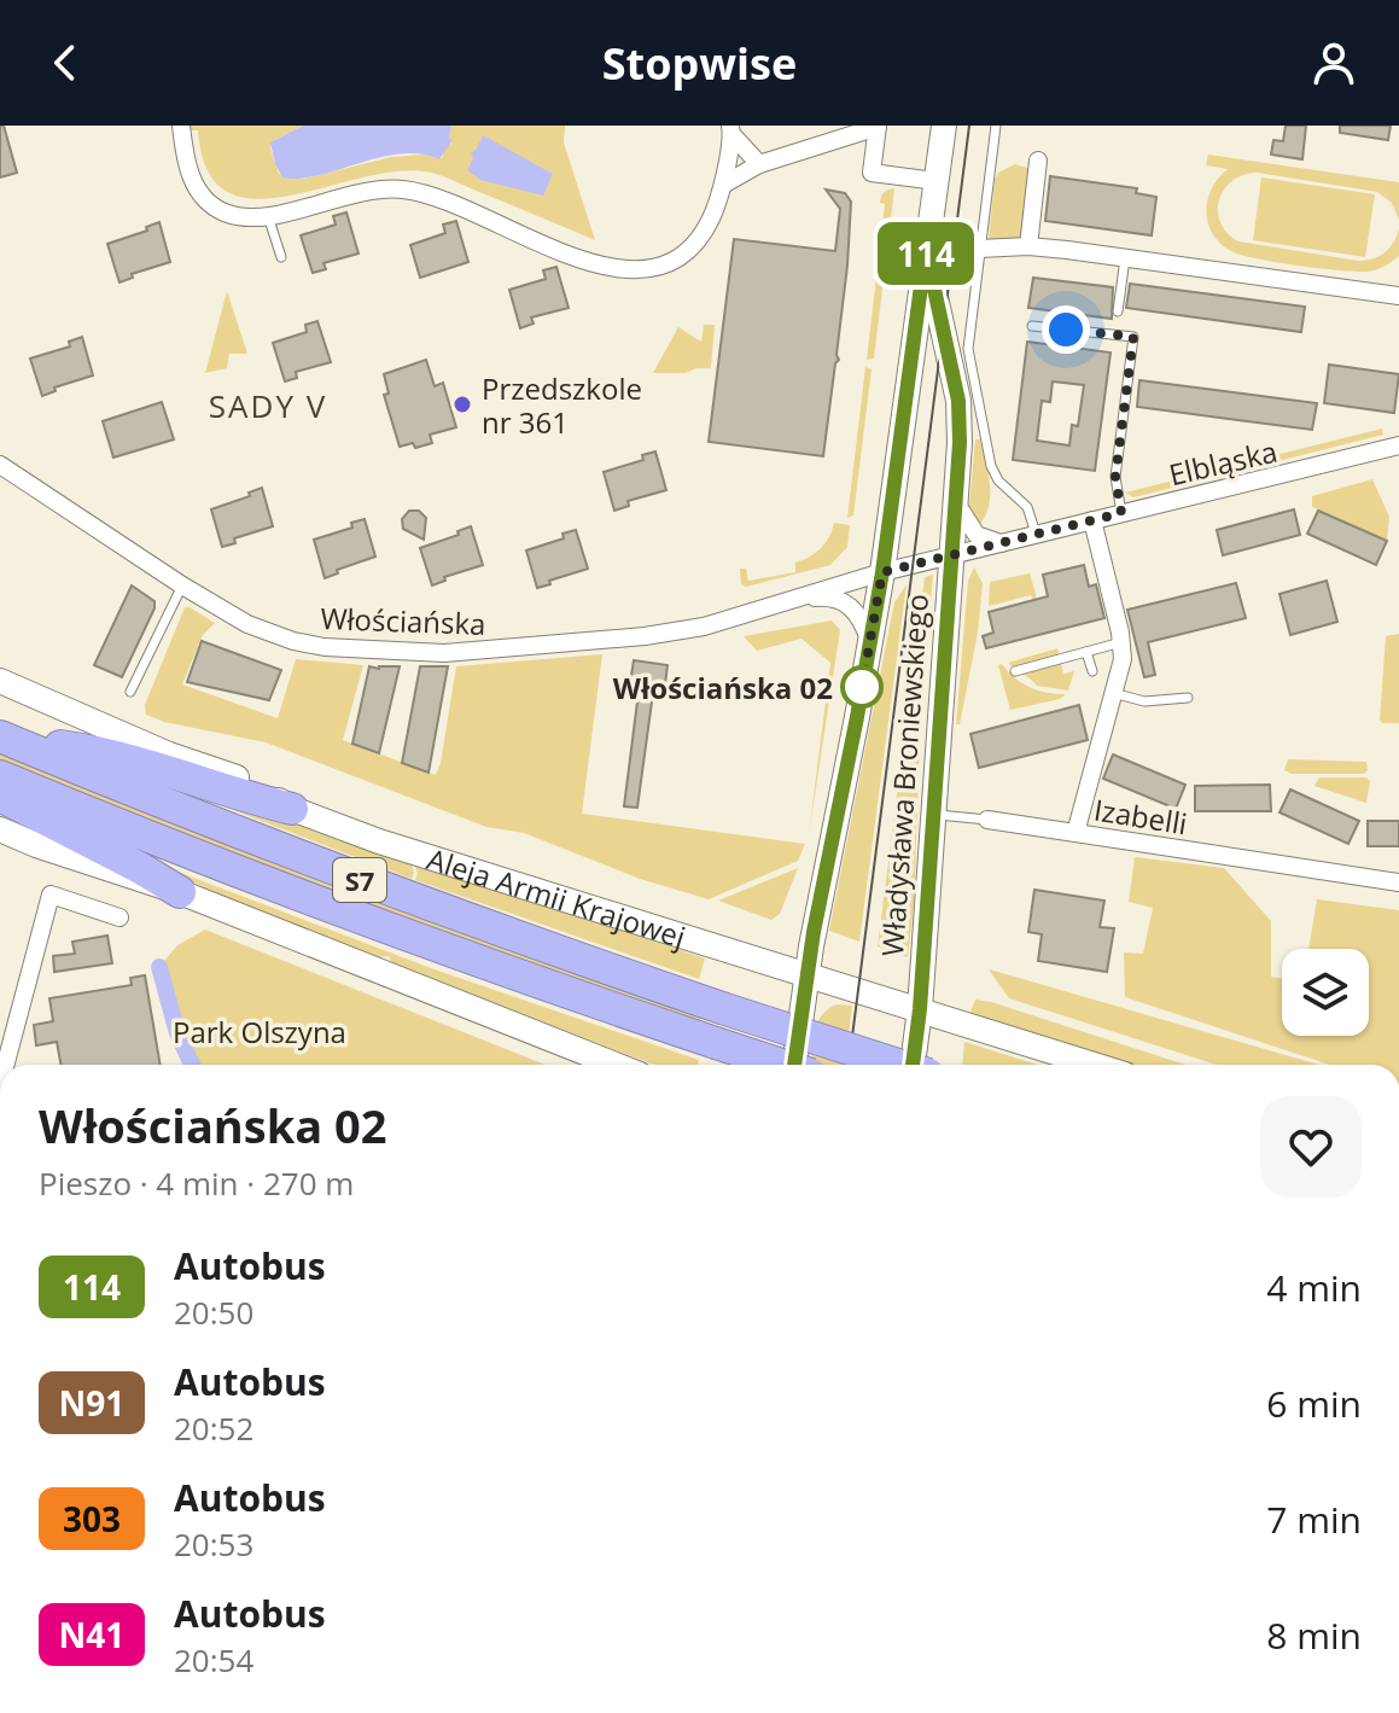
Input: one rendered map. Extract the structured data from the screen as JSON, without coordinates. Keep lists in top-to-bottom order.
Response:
{
  "streets": {
    "highway": ["S7", "Aleja Armii Krajowej"],
    "main road": ["Władysława Broniewskiego"],
    "street": ["Elbląska", "Włościańska", "Izabelli"]
  },
  "crossings": [
    ["Elbląska", "Włościańska"],
    ["Elbląska", "Władysława Broniewskiego"],
    ["Elbląska", "Izabelli"],
    ["Włościańska", "Władysława Broniewskiego"],
    ["Władysława Broniewskiego", "Aleja Armii Krajowej"]
  ],
  "districts": ["SADY V"],
  "parks": ["Park Olszyna"],
  "places": ["Przedszkole nr 361", "Włościańska 02"],
  "lines": ["bus line 114"],
  "page": {
    "header": "Stopwise",
    "on_map": "114",
    "heading": ["Włościańska 02", "Pieszo · 4 min · 270 m"],
    "list": [
      {
        "mark": "114",
        "name": "Autobus",
        "note": "20:50",
        "value": "4 min"
      },
      {
        "mark": "N91",
        "name": "Autobus",
        "note": "20:52",
        "value": "6 min"
      },
      {
        "mark": "303",
        "name": "Autobus",
        "note": "20:53",
        "value": "7 min"
      },
      {
        "mark": "N41",
        "name": "Autobus",
        "note": "20:54",
        "value": "8 min"
      }
    ]
  }
}
